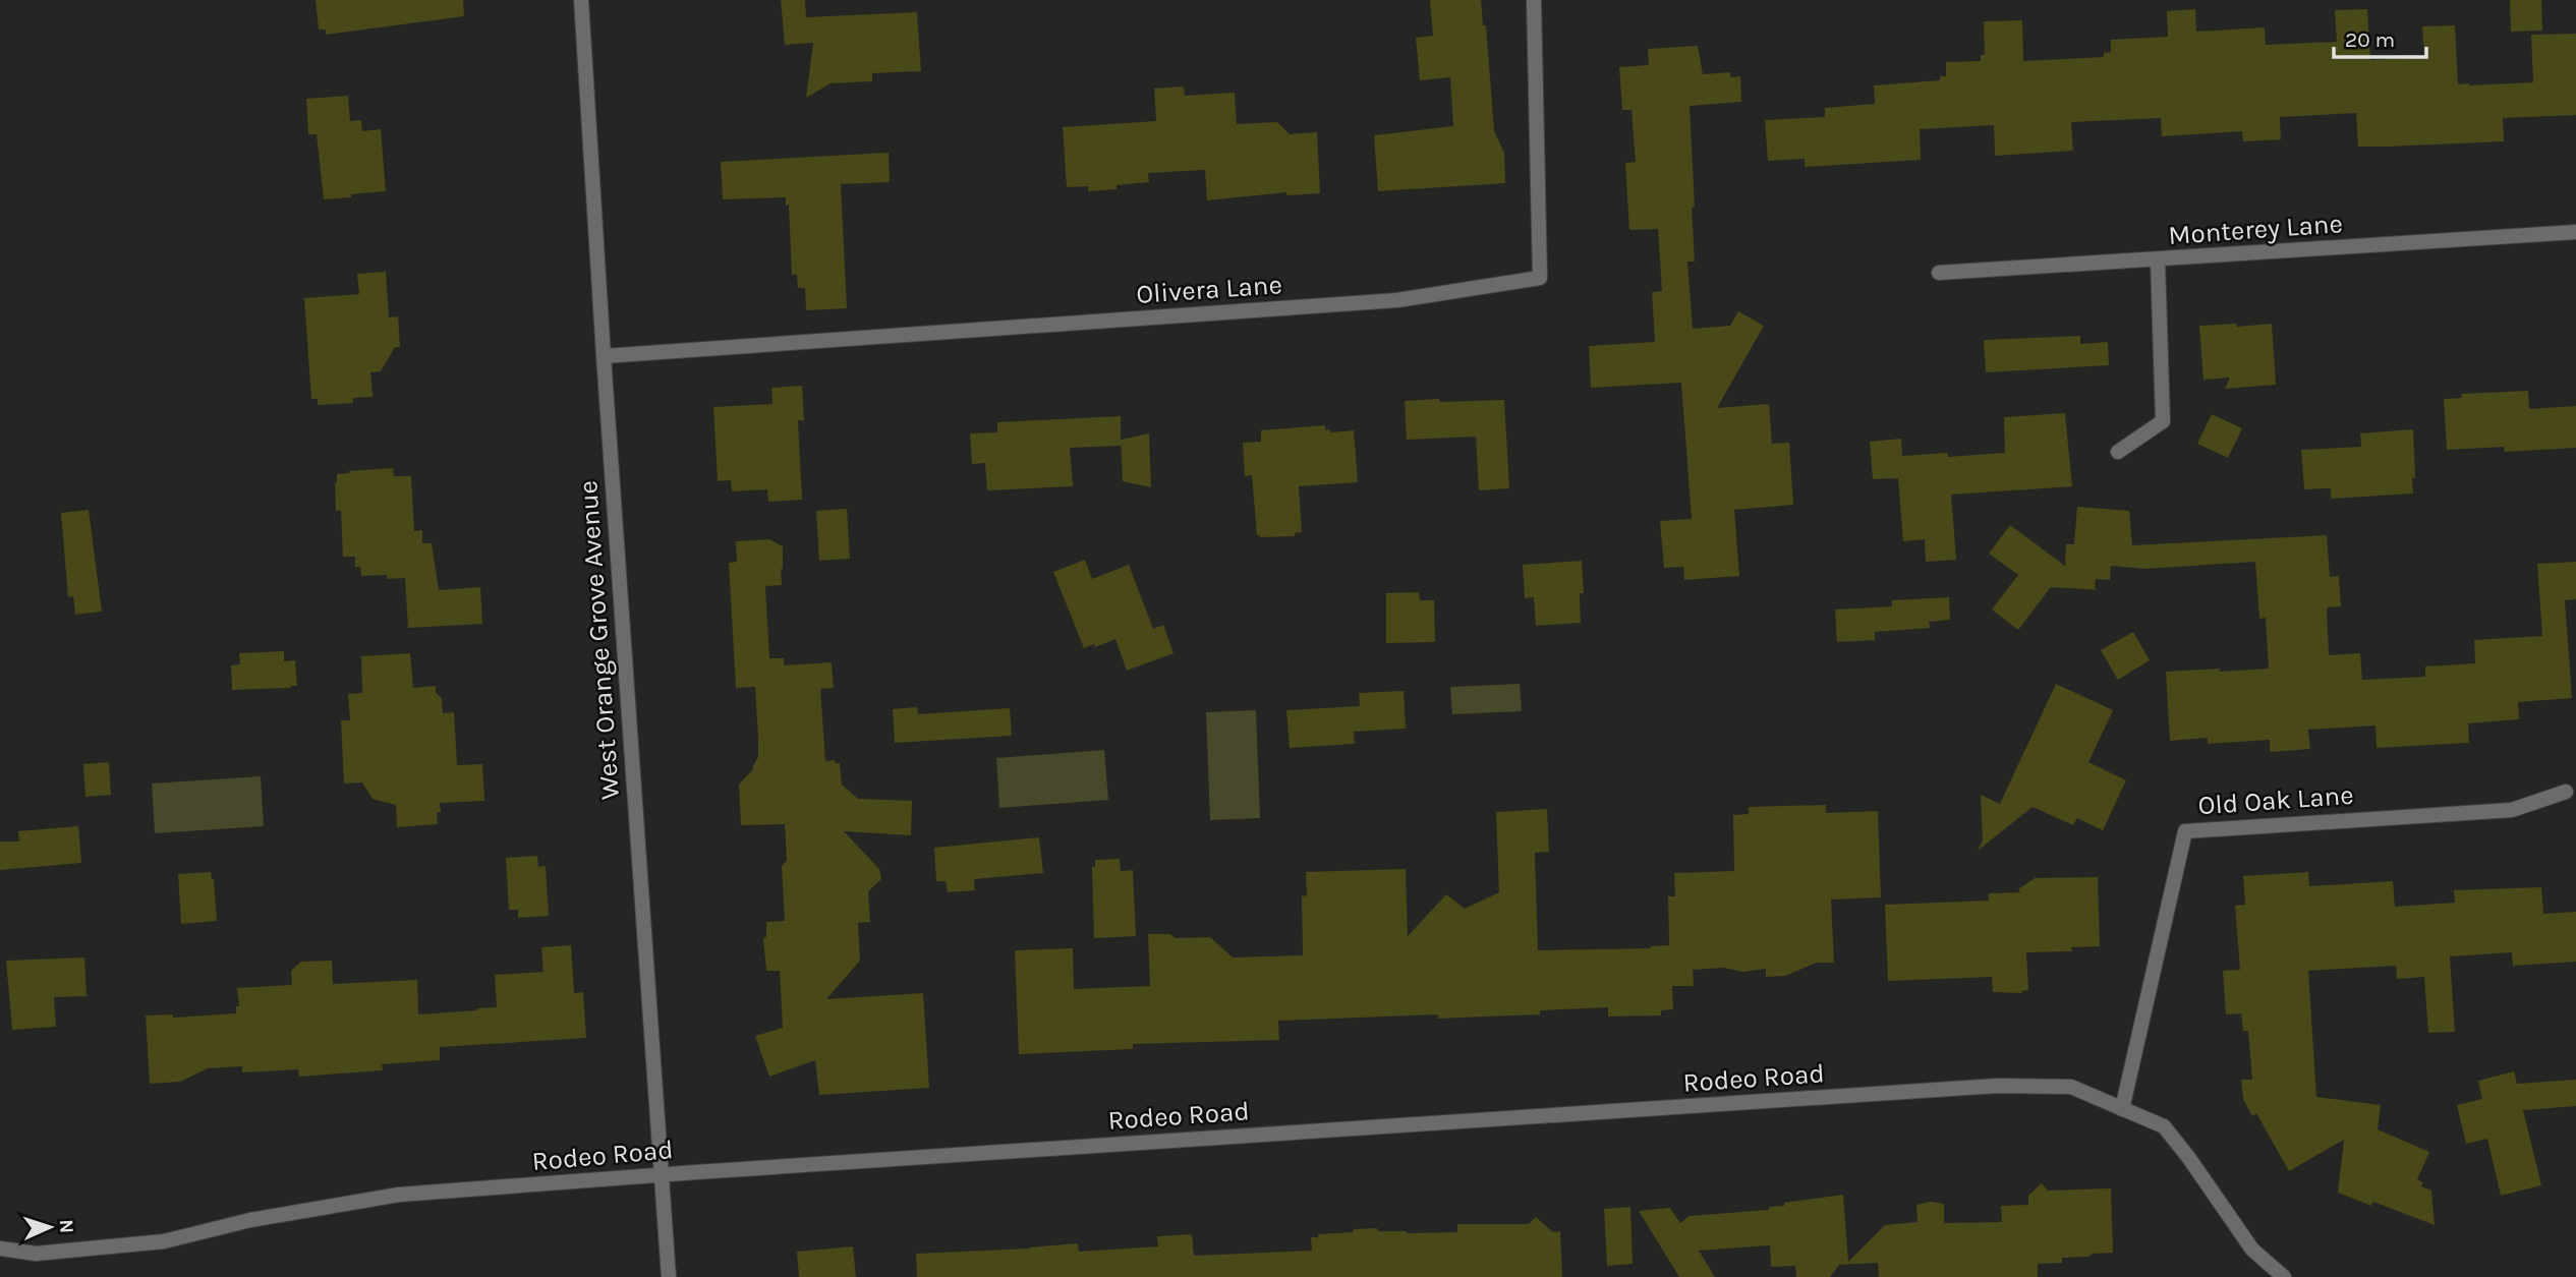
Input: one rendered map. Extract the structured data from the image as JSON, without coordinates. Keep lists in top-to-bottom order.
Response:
{
  "streets": {
    "street": [
      "Monterey Lane",
      "Olivera Lane",
      "West Orange Grove Avenue",
      "Old Oak Lane",
      "Rodeo Road"
    ]
  },
  "crossings": [
    ["Olivera Lane", "West Orange Grove Avenue"],
    ["West Orange Grove Avenue", "Rodeo Road"],
    ["Old Oak Lane", "Rodeo Road"]
  ],
  "scale_bar": "20 m",
  "north": "right"
}
